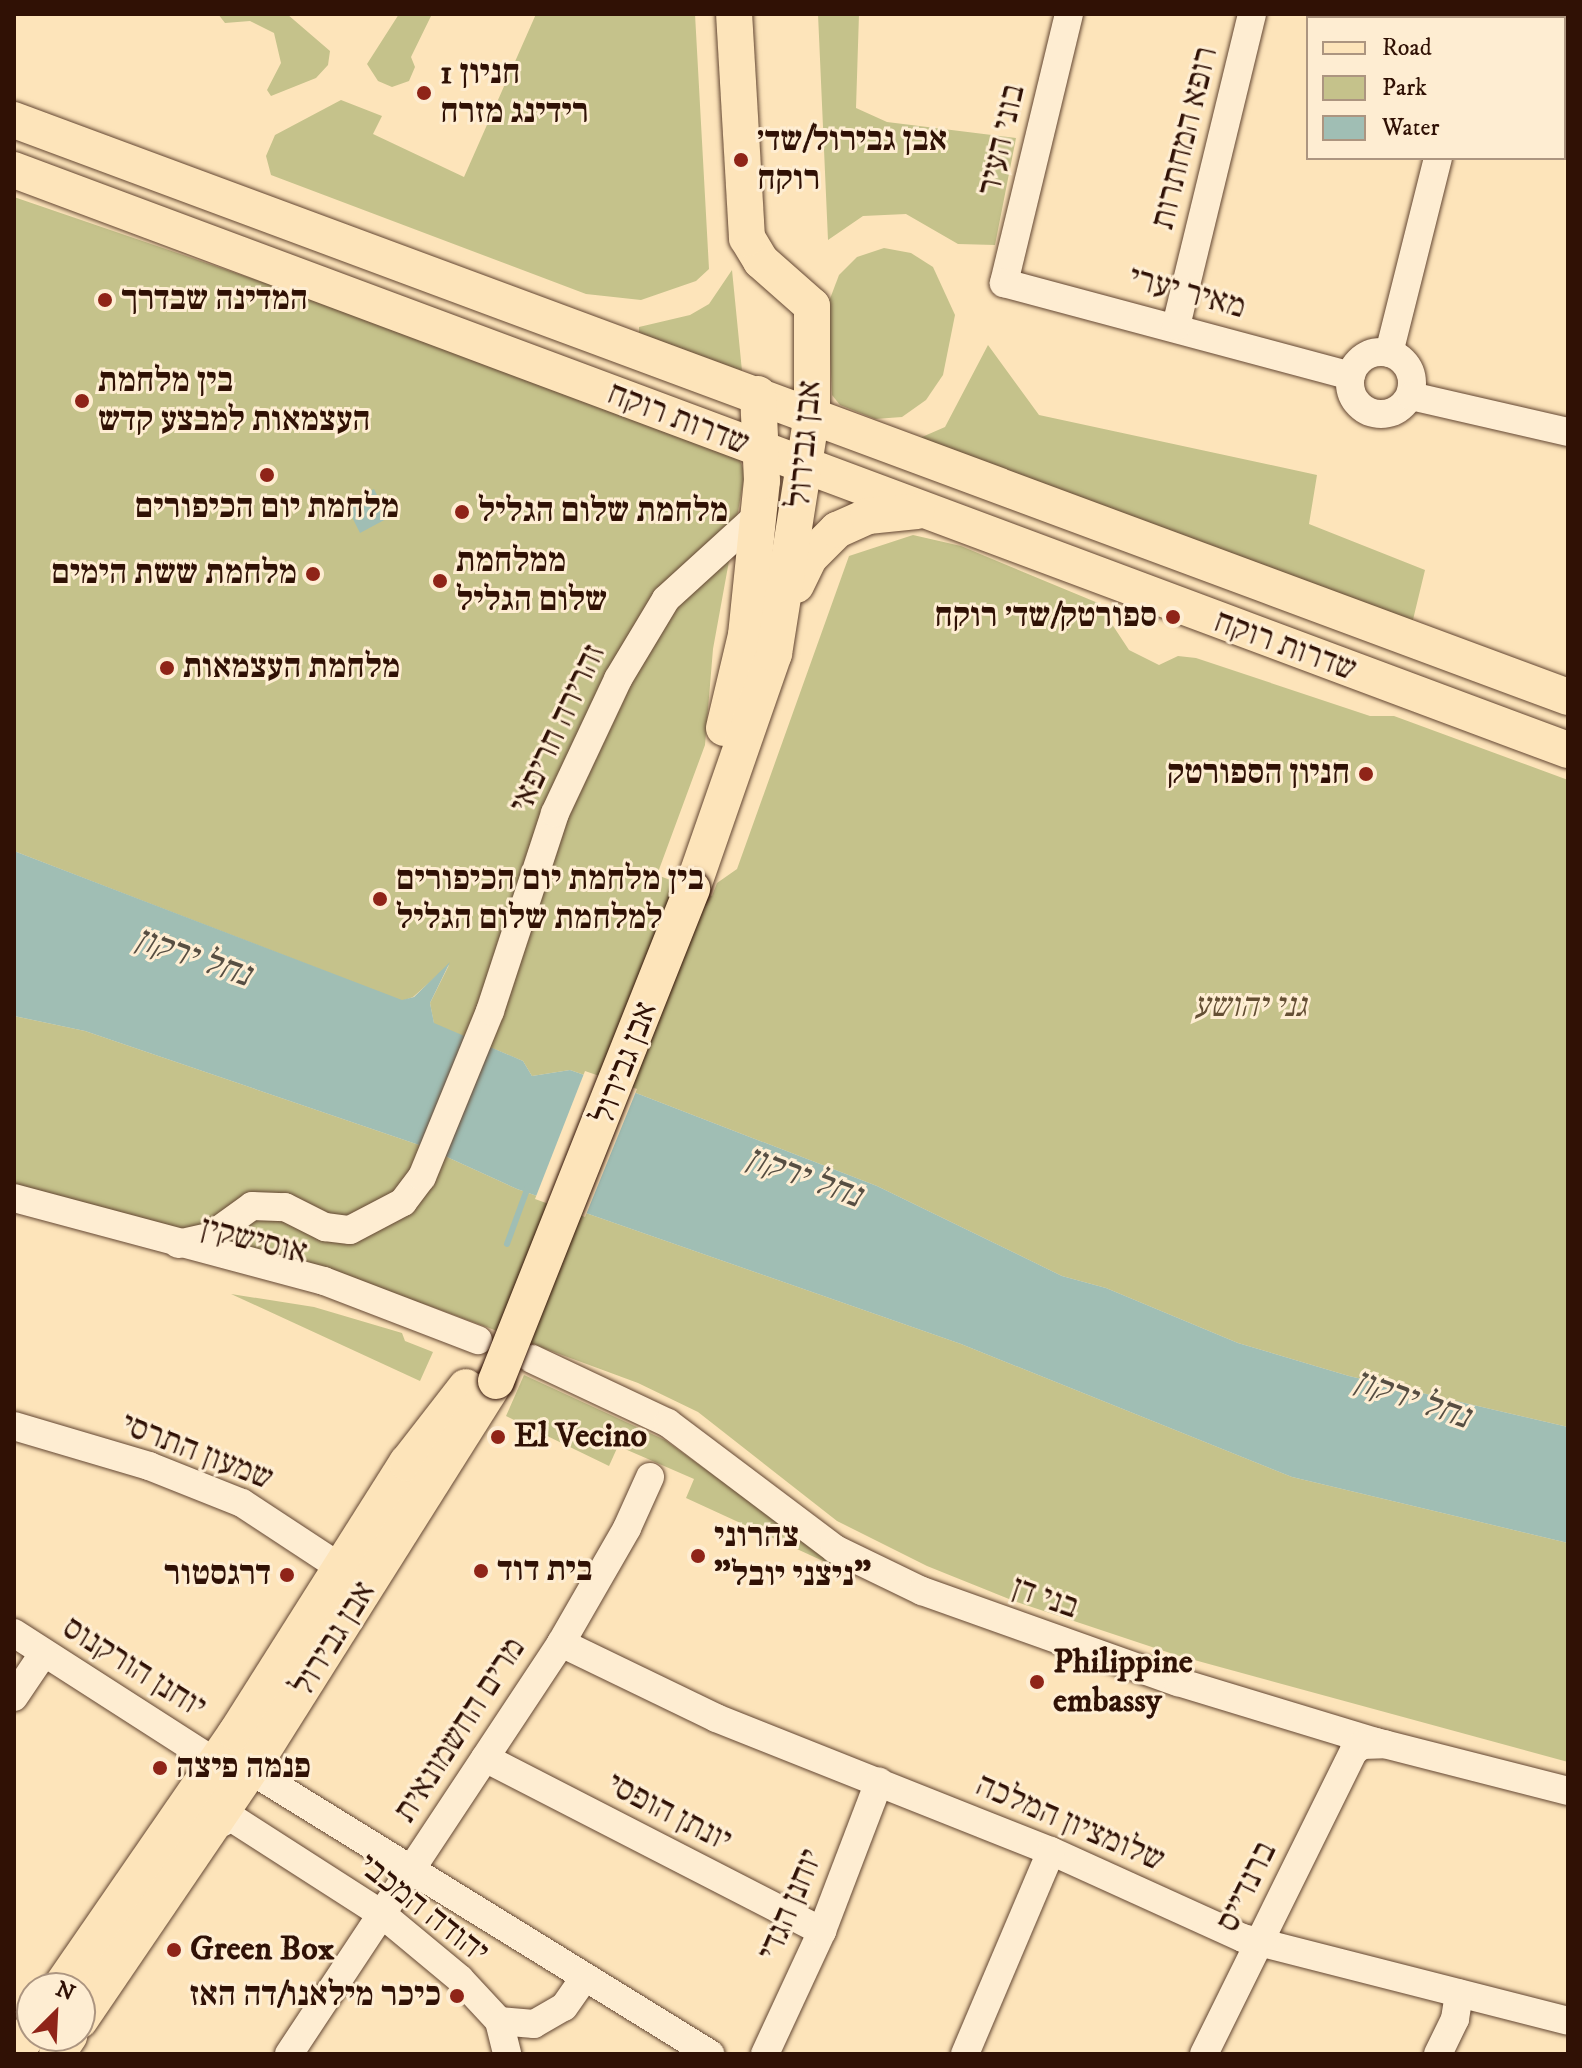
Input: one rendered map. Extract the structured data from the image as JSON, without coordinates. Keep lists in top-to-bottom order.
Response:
{
  "streets": {
    "main road": ["שדרות רוקח", "אבן גבירול"],
    "street": [
      "רופא המחתרות",
      "בוני העיר",
      "מאיר יערי",
      "זהרירה חריפאי",
      "אוסישקין",
      "שמעון התרסי",
      "בני דן",
      "יוחנן הורקנוס",
      "מרים החשמונאית",
      "יונתן הופסי",
      "שלומציון המלכה",
      "ברנדייס",
      "יוחנן הגדי",
      "יהודה המכבי"
    ]
  },
  "crossings": [
    ["רופא המחתרות", "מאיר יערי"],
    ["בוני העיר", "מאיר יערי"],
    ["שדרות רוקח", "אבן גבירול"],
    ["אבן גבירול", "זהרירה חריפאי"],
    ["אבן גבירול", "אוסישקין"],
    ["אבן גבירול", "שמעון התרסי"],
    ["אבן גבירול", "יוחנן הורקנוס"],
    ["אבן גבירול", "יהודה המכבי"],
    ["בני דן", "ברנדייס"],
    ["יוחנן הורקנוס", "יהודה המכבי"],
    ["מרים החשמונאית", "יונתן הופסי"],
    ["מרים החשמונאית", "שלומציון המלכה"],
    ["מרים החשמונאית", "יהודה המכבי"],
    ["יונתן הופסי", "יוחנן הגדי"],
    ["שלומציון המלכה", "ברנדייס"],
    ["שלומציון המלכה", "יוחנן הגדי"]
  ],
  "water": ["נחל ירקון"],
  "parks": ["גני יהושע"],
  "places": [
    "1 חניון רידינג מזרח",
    "אבן גבירול/שד׳ רוקח",
    "המדינה שבדרך",
    "בין מלחמת העצמאות למבצע קדש",
    "מלחמת יום הכיפורים",
    "מלחמת שלום הגליל",
    "מלחמת ששת הימים",
    "ממלחמת שלום הגליל",
    "ספורטק/שד׳ רוקח",
    "מלחמת העצמאות",
    "חניון הספורטק",
    "בין מלחמת יום הכיפורים למלחמת שלום הגליל",
    "El Vecino",
    "צהרוני \"ניצני יובל\"",
    "בית דוד",
    "דרגסטור",
    "Philippine embassy",
    "פנמה פיצה",
    "Green Box",
    "כיכר מילאנו/דה האז"
  ],
  "legend": ["Road", "Park", "Water"],
  "north": "top right"
}
